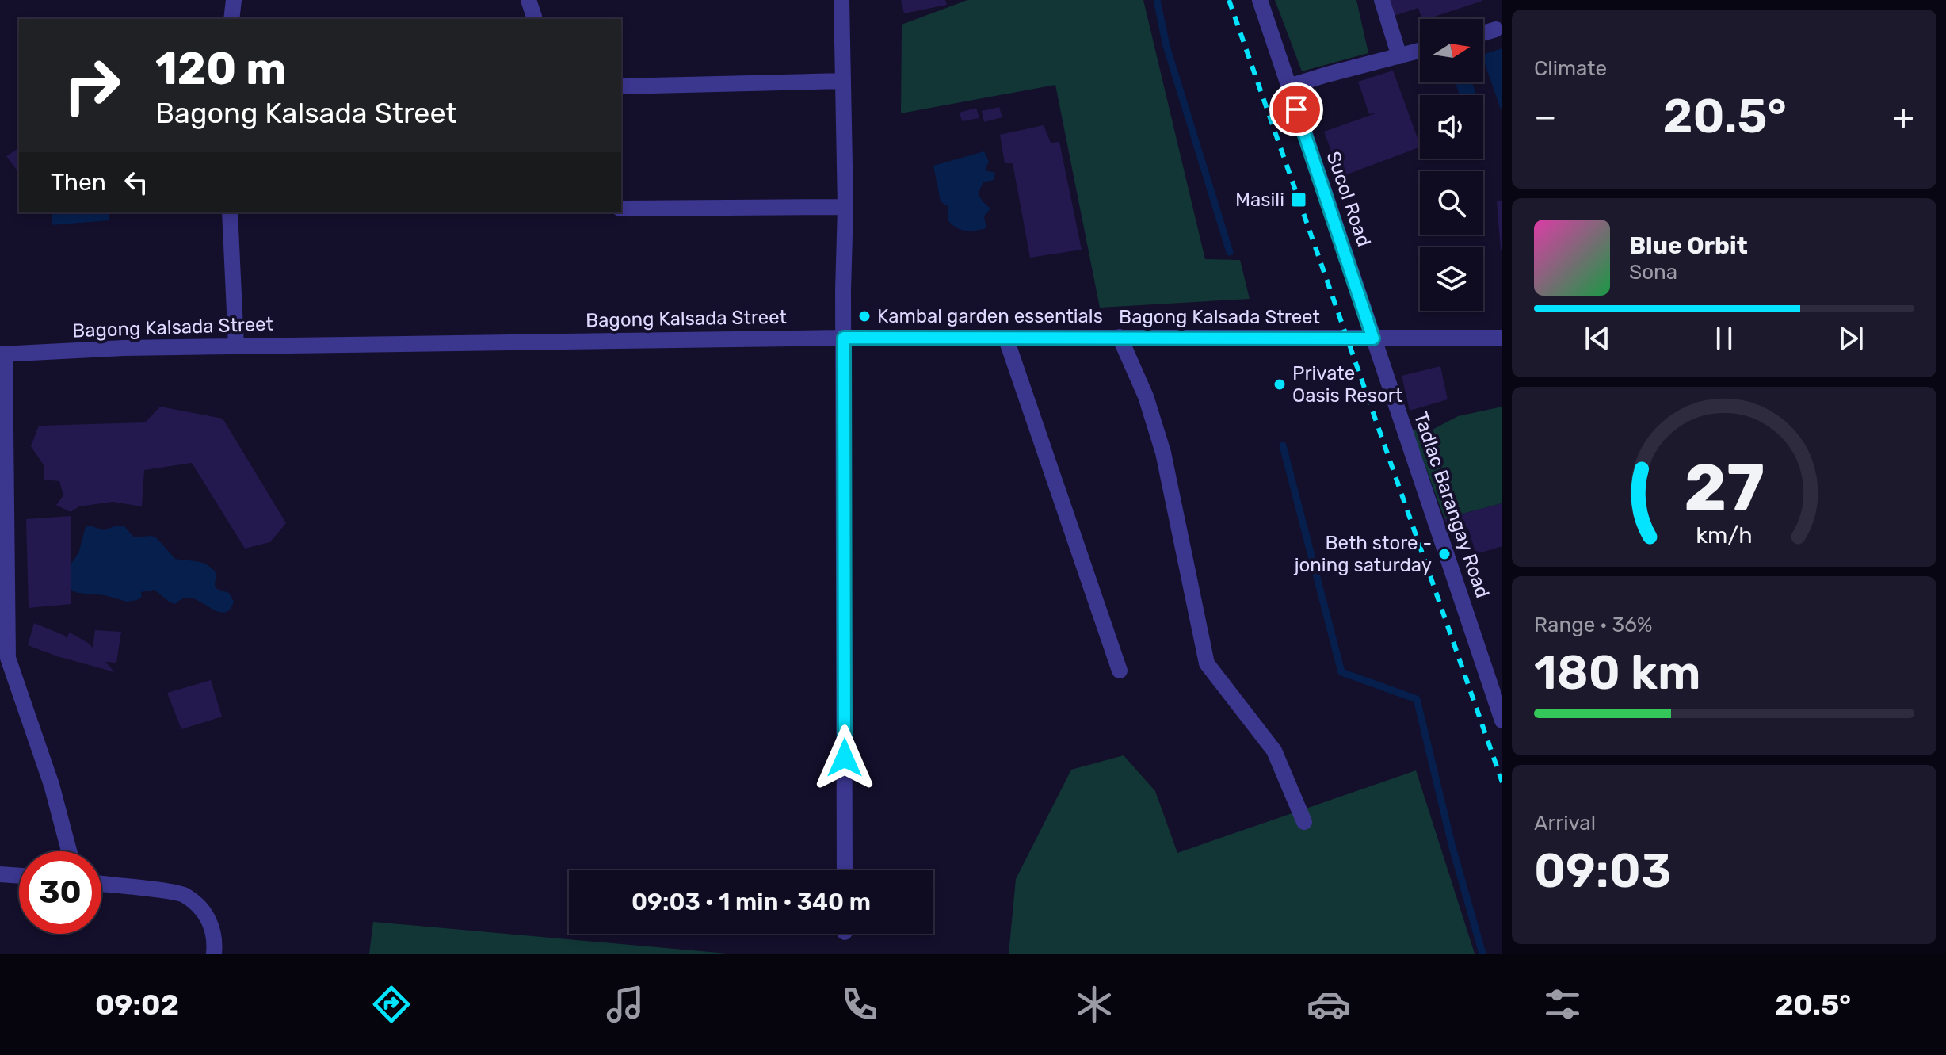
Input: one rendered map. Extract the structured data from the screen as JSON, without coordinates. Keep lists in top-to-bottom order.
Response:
{
  "streets": {
    "street": ["Sucol Road", "Bagong Kalsada Street", "Tadlac Barangay Road"]
  },
  "crossings": [
    ["Sucol Road", "Bagong Kalsada Street"],
    ["Sucol Road", "Tadlac Barangay Road"],
    ["Bagong Kalsada Street", "Tadlac Barangay Road"]
  ],
  "places": {
    "transit": ["Masili"],
    "other": ["Kambal garden essentials", "Private Oasis Resort", "Beth store - joning saturday"]
  },
  "north": "right",
  "page": {
    "tile": [
      "Climate",
      ["Range · 36%", "180 km"],
      ["Arrival", "09:03"]
    ],
    "turn": ["120 m", "Bagong Kalsada Street"],
    "heat": ["−", "20.5°", "+"],
    "then": "Then",
    "song": ["Blue Orbit", "Sona"],
    "limit": "30",
    "trip": "09:03 · 1 min · 340 m",
    "tabs": ["09:02", "20.5°"],
    "gauge": ["27", "km/h"]
  }
}
